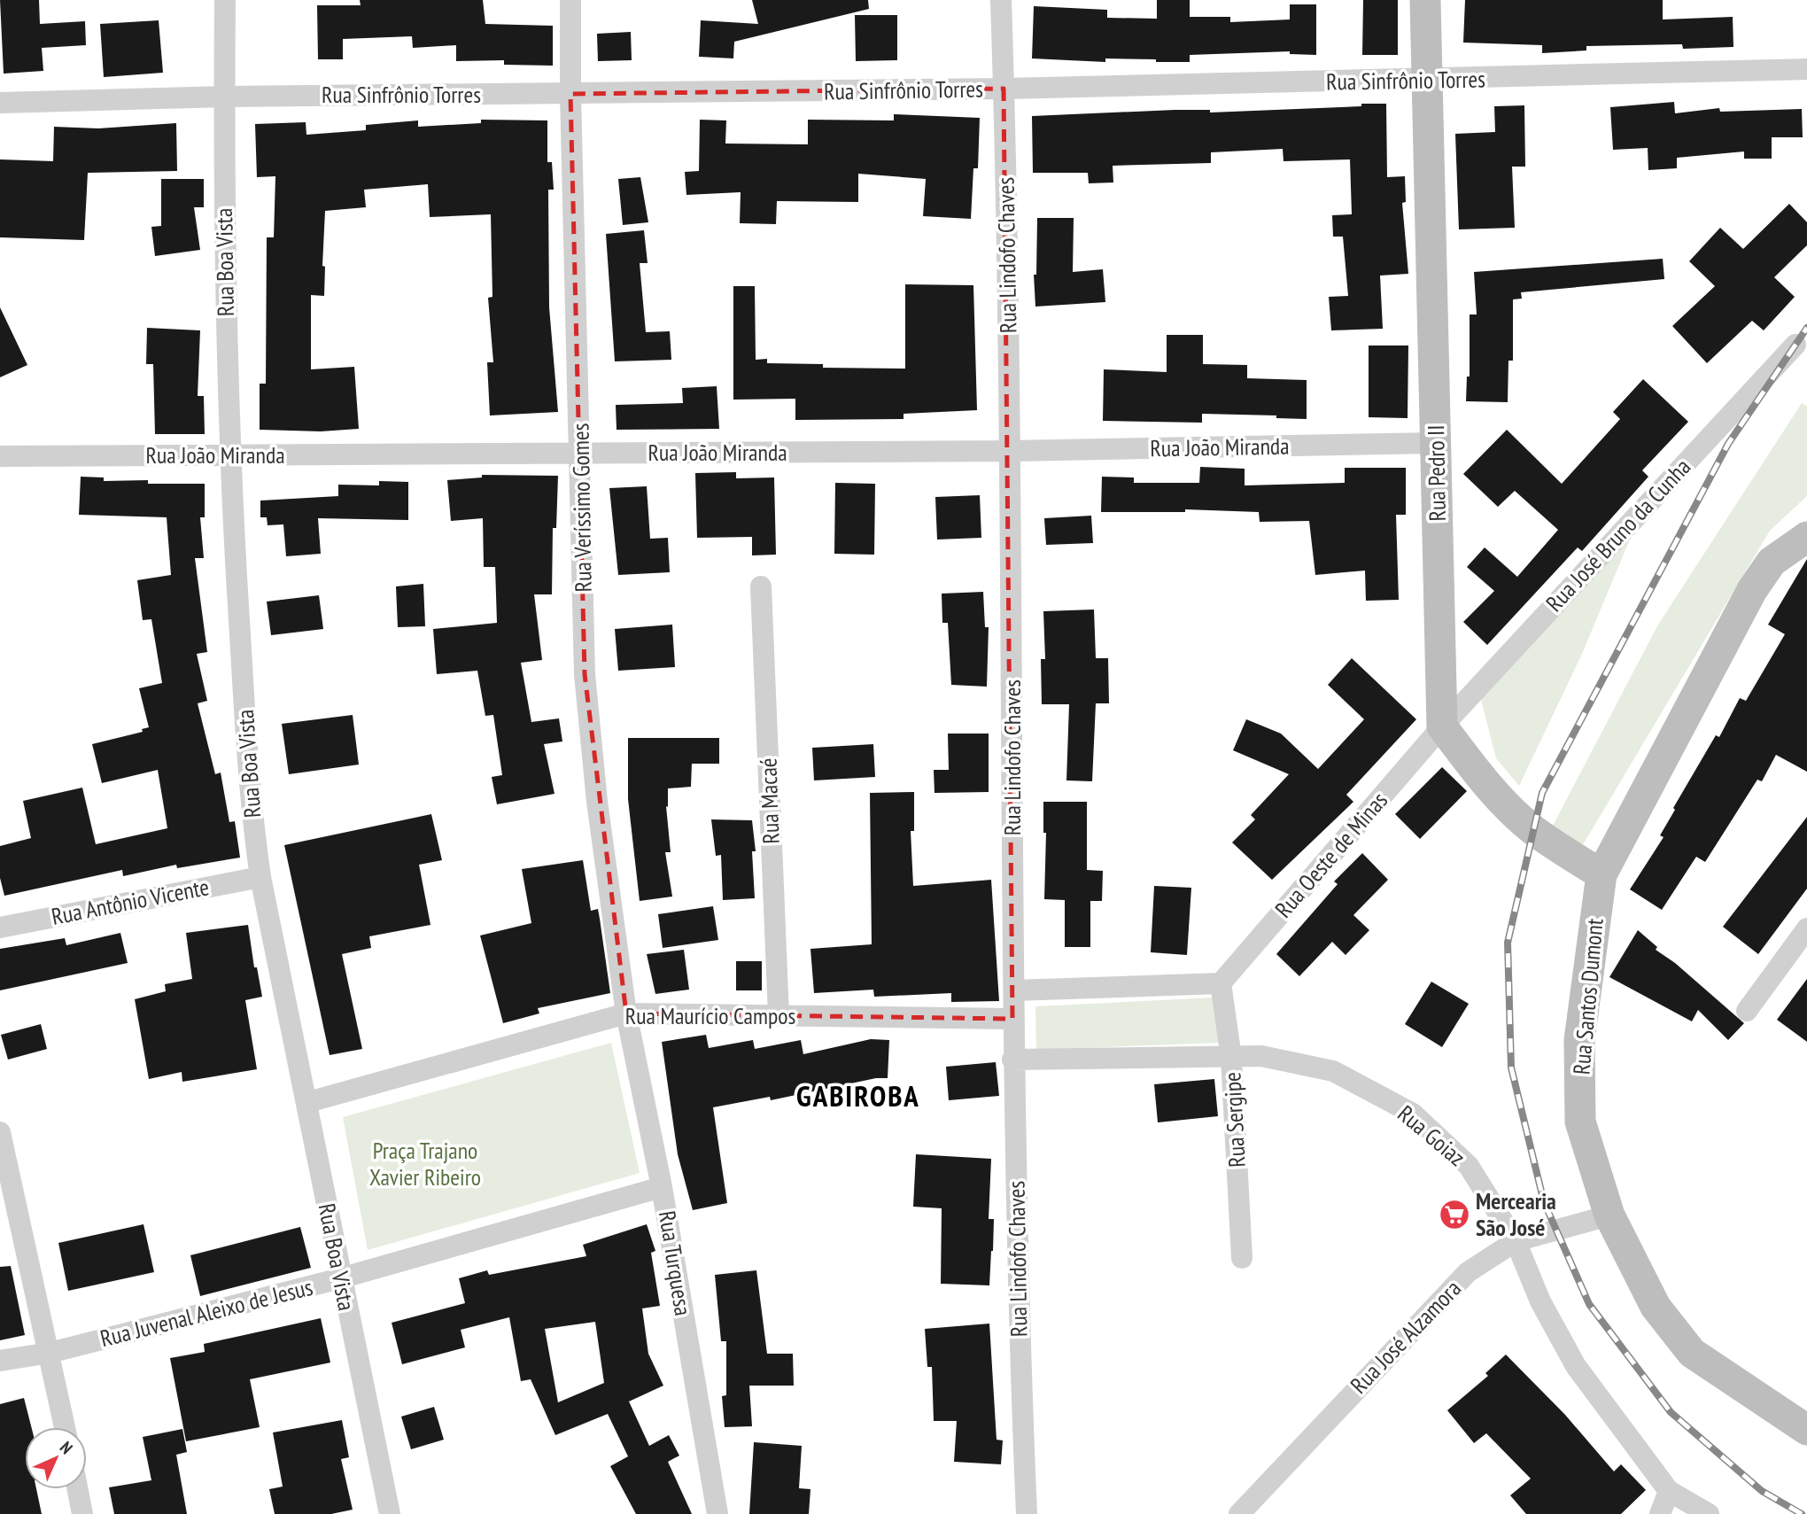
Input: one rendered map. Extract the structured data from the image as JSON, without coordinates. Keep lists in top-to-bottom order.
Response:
{
  "streets": {
    "main road": ["Rua Pedro II", "Rua Santos Dumont"],
    "street": [
      "Rua Sinfrônio Torres",
      "Rua Lindofo Chaves",
      "Rua Boa Vista",
      "Rua João Miranda",
      "Rua Veríssimo Gomes",
      "Rua José Bruno da Cunha",
      "Rua Macaé",
      "Rua Oeste de Minas",
      "Rua Antônio Vicente",
      "Rua Maurício Campos",
      "Rua Sergipe",
      "Rua Goiaz",
      "Rua Turquesa",
      "Rua Juvenal Aleixo de Jesus",
      "Rua José Alzamora"
    ]
  },
  "crossings": [
    ["Rua Sinfrônio Torres", "Rua Lindofo Chaves"],
    ["Rua Sinfrônio Torres", "Rua Boa Vista"],
    ["Rua Sinfrônio Torres", "Rua Pedro II"],
    ["Rua Sinfrônio Torres", "Rua Veríssimo Gomes"],
    ["Rua Lindofo Chaves", "Rua João Miranda"],
    ["Rua Lindofo Chaves", "Rua Maurício Campos"],
    ["Rua Lindofo Chaves", "Rua Goiaz"],
    ["Rua Boa Vista", "Rua João Miranda"],
    ["Rua Boa Vista", "Rua Antônio Vicente"],
    ["Rua Boa Vista", "Rua Maurício Campos"],
    ["Rua Boa Vista", "Rua Juvenal Aleixo de Jesus"],
    ["Rua João Miranda", "Rua Pedro II"],
    ["Rua João Miranda", "Rua Veríssimo Gomes"],
    ["Rua Pedro II", "Rua José Bruno da Cunha"],
    ["Rua Pedro II", "Rua Oeste de Minas"],
    ["Rua Veríssimo Gomes", "Rua Maurício Campos"],
    ["Rua Veríssimo Gomes", "Rua Turquesa"],
    ["Rua José Bruno da Cunha", "Rua Oeste de Minas"],
    ["Rua Macaé", "Rua Maurício Campos"],
    ["Rua Oeste de Minas", "Rua Sergipe"],
    ["Rua Santos Dumont", "Rua José Alzamora"],
    ["Rua Maurício Campos", "Rua Turquesa"],
    ["Rua Sergipe", "Rua Goiaz"],
    ["Rua Goiaz", "Rua José Alzamora"],
    ["Rua Turquesa", "Rua Juvenal Aleixo de Jesus"]
  ],
  "districts": ["GABIROBA"],
  "parks": ["Praça Trajano Xavier Ribeiro"],
  "places": {
    "supermarket": ["Mercearia São José"]
  },
  "north": "top right"
}
